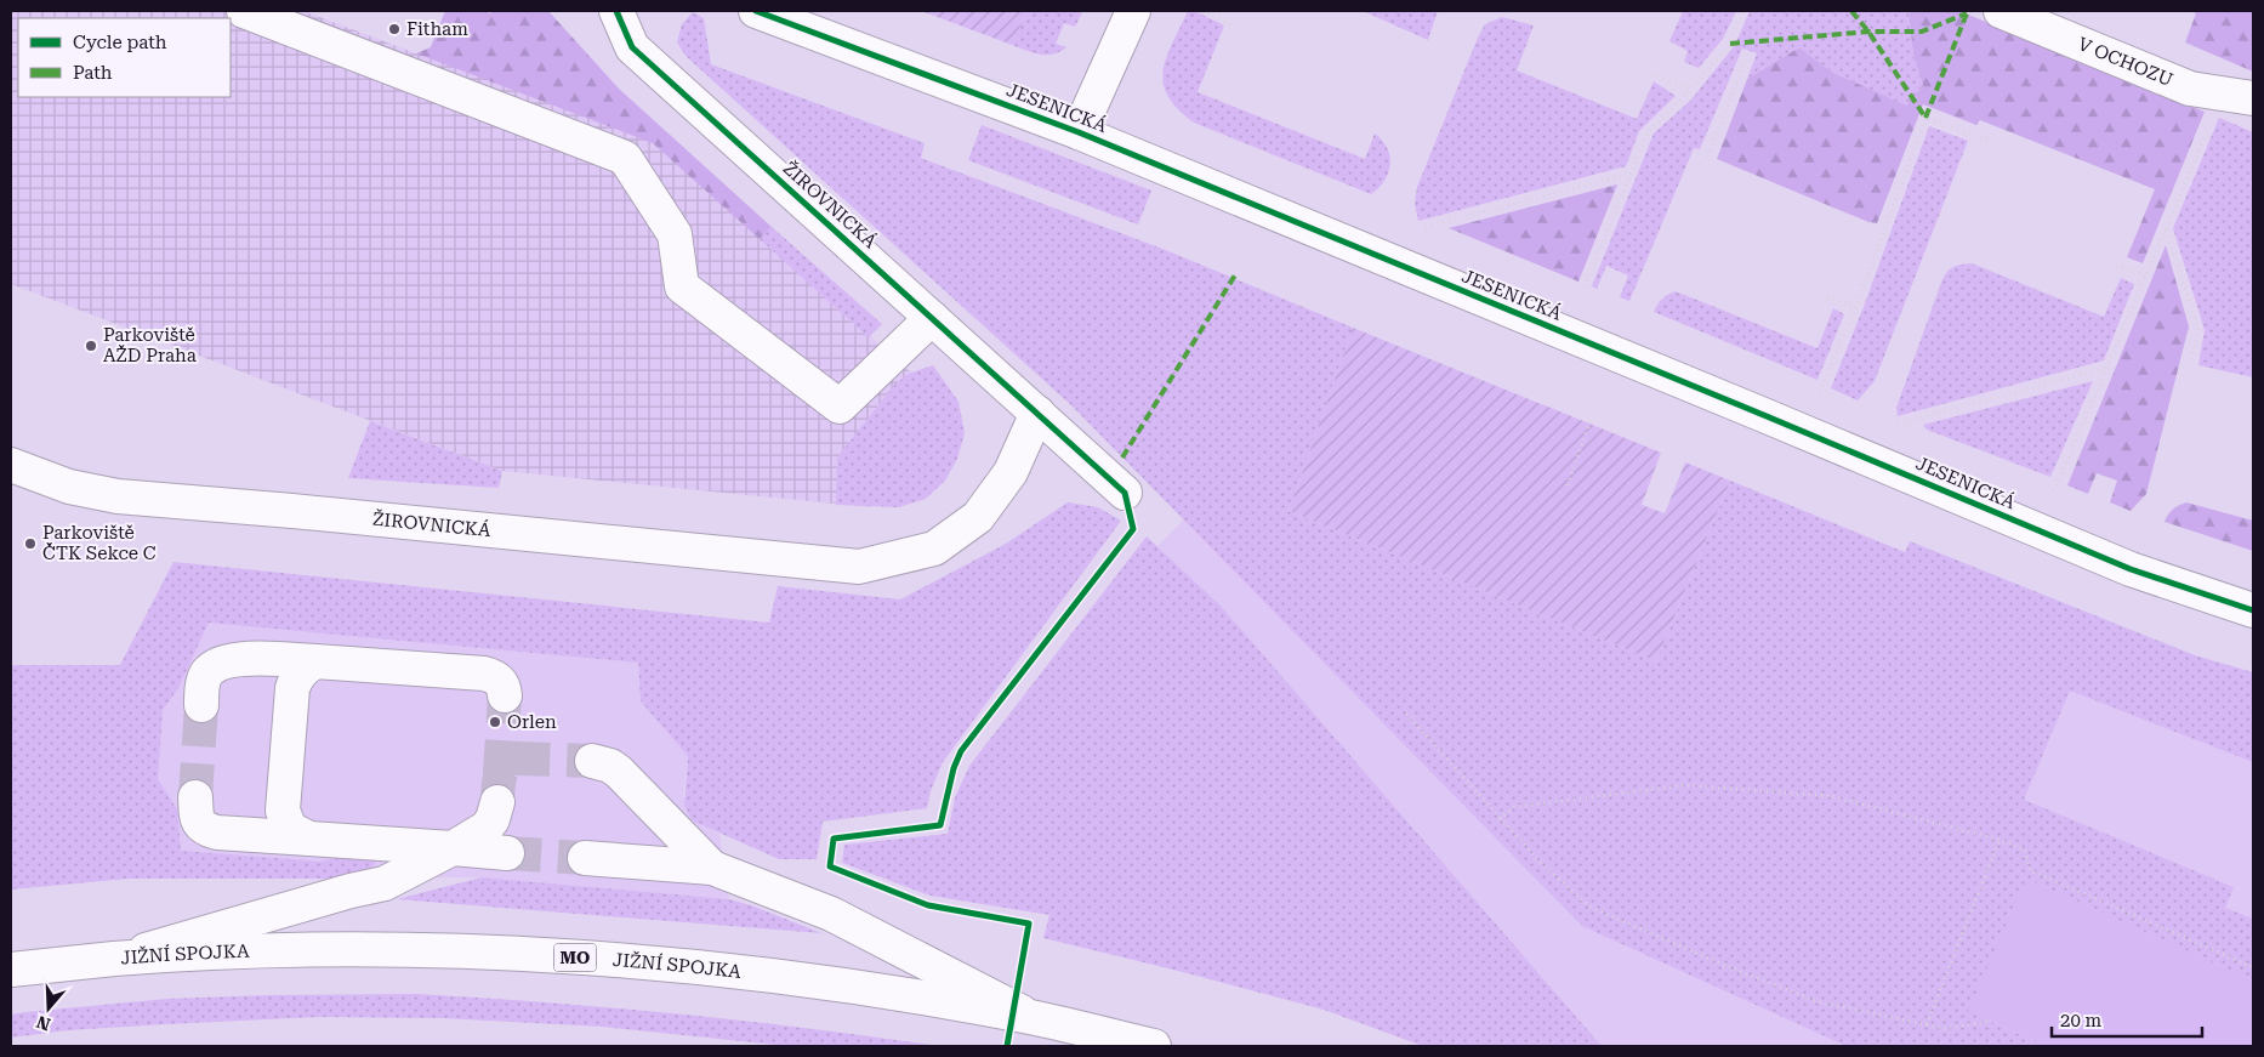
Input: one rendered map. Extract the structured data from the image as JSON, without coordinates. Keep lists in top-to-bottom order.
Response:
{
  "streets": {
    "main road": [
      "V OCHOZU",
      "JESENICKÁ",
      "ŽIROVNICKÁ",
      "JIŽNÍ SPOJKA",
      "MO"
    ]
  },
  "places": [
    "Fitham",
    "Parkoviště AŽD Praha",
    "Parkoviště ČTK Sekce C",
    "Orlen"
  ],
  "legend": ["Cycle path", "Path"],
  "scale_bar": "20 m",
  "north": "bottom"
}
